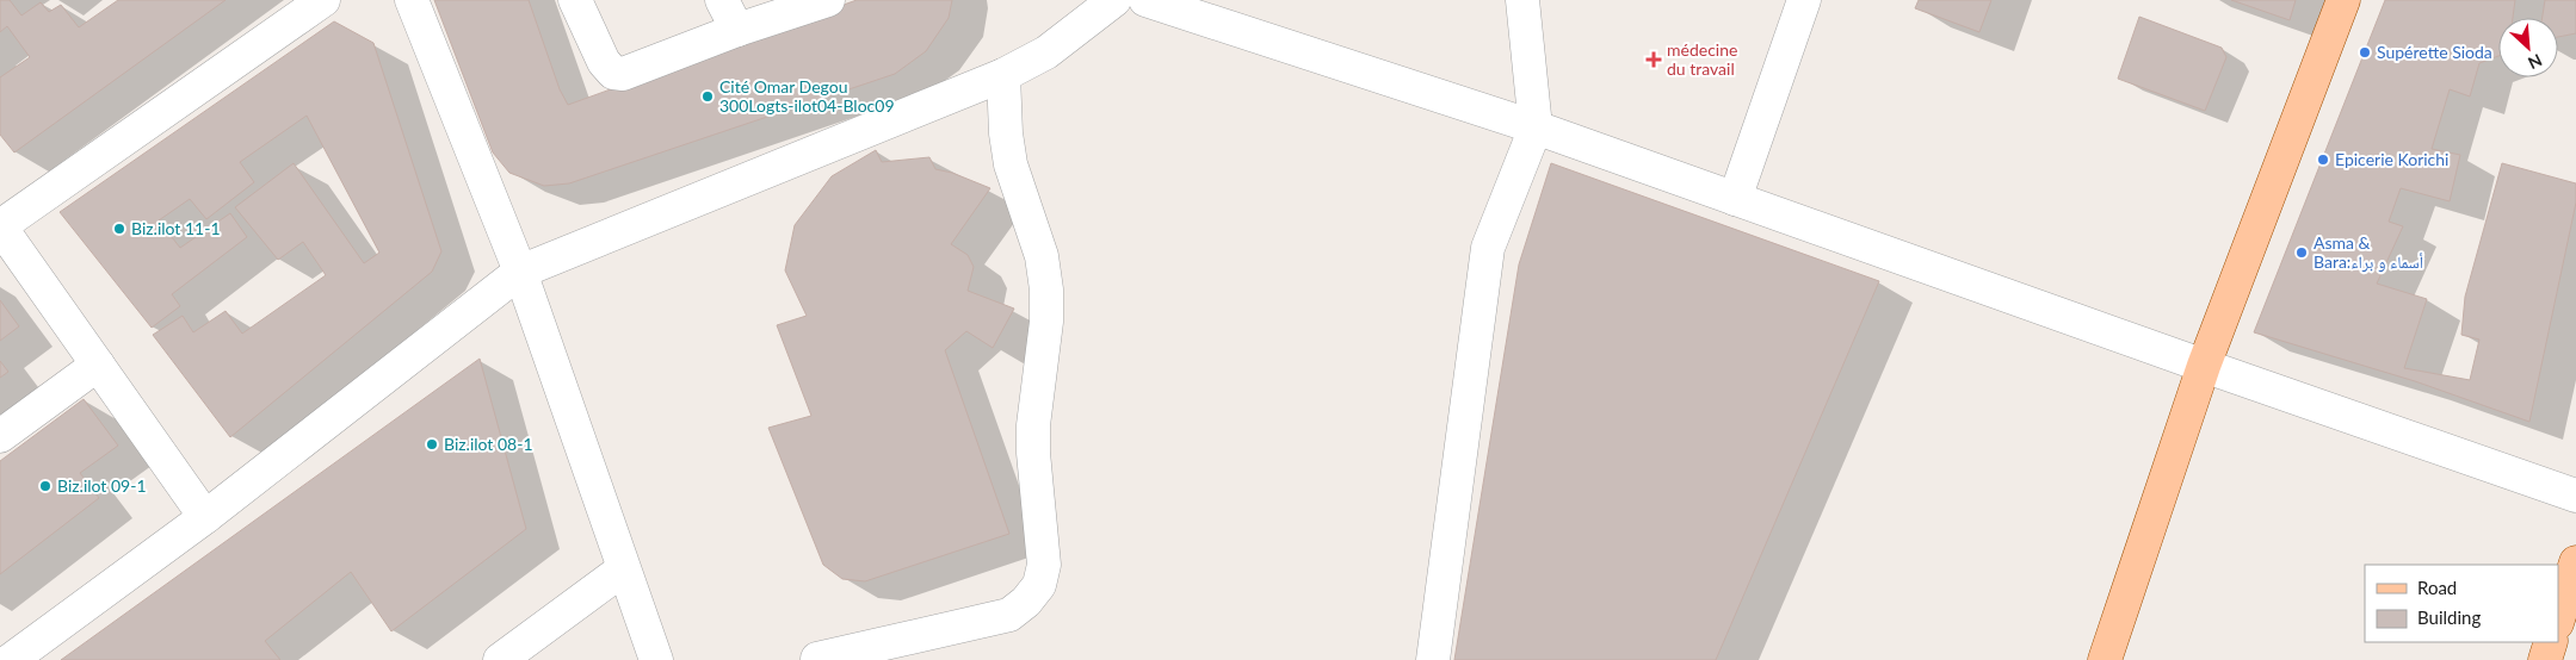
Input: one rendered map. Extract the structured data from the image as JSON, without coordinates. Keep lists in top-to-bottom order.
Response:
{
  "places": {
    "other": [
      "Supérette Sioda",
      "Cité Omar Degou 300Logts-ilot04-Bloc09",
      "Epicerie Korichi",
      "Biz.ilot 11-1",
      "Asma & Bara:أسماء و براء",
      "Biz.ilot 08-1",
      "Biz.ilot 09-1"
    ],
    "health": ["médecine du travail"]
  },
  "legend": ["Road", "Building"],
  "north": "bottom right"
}
